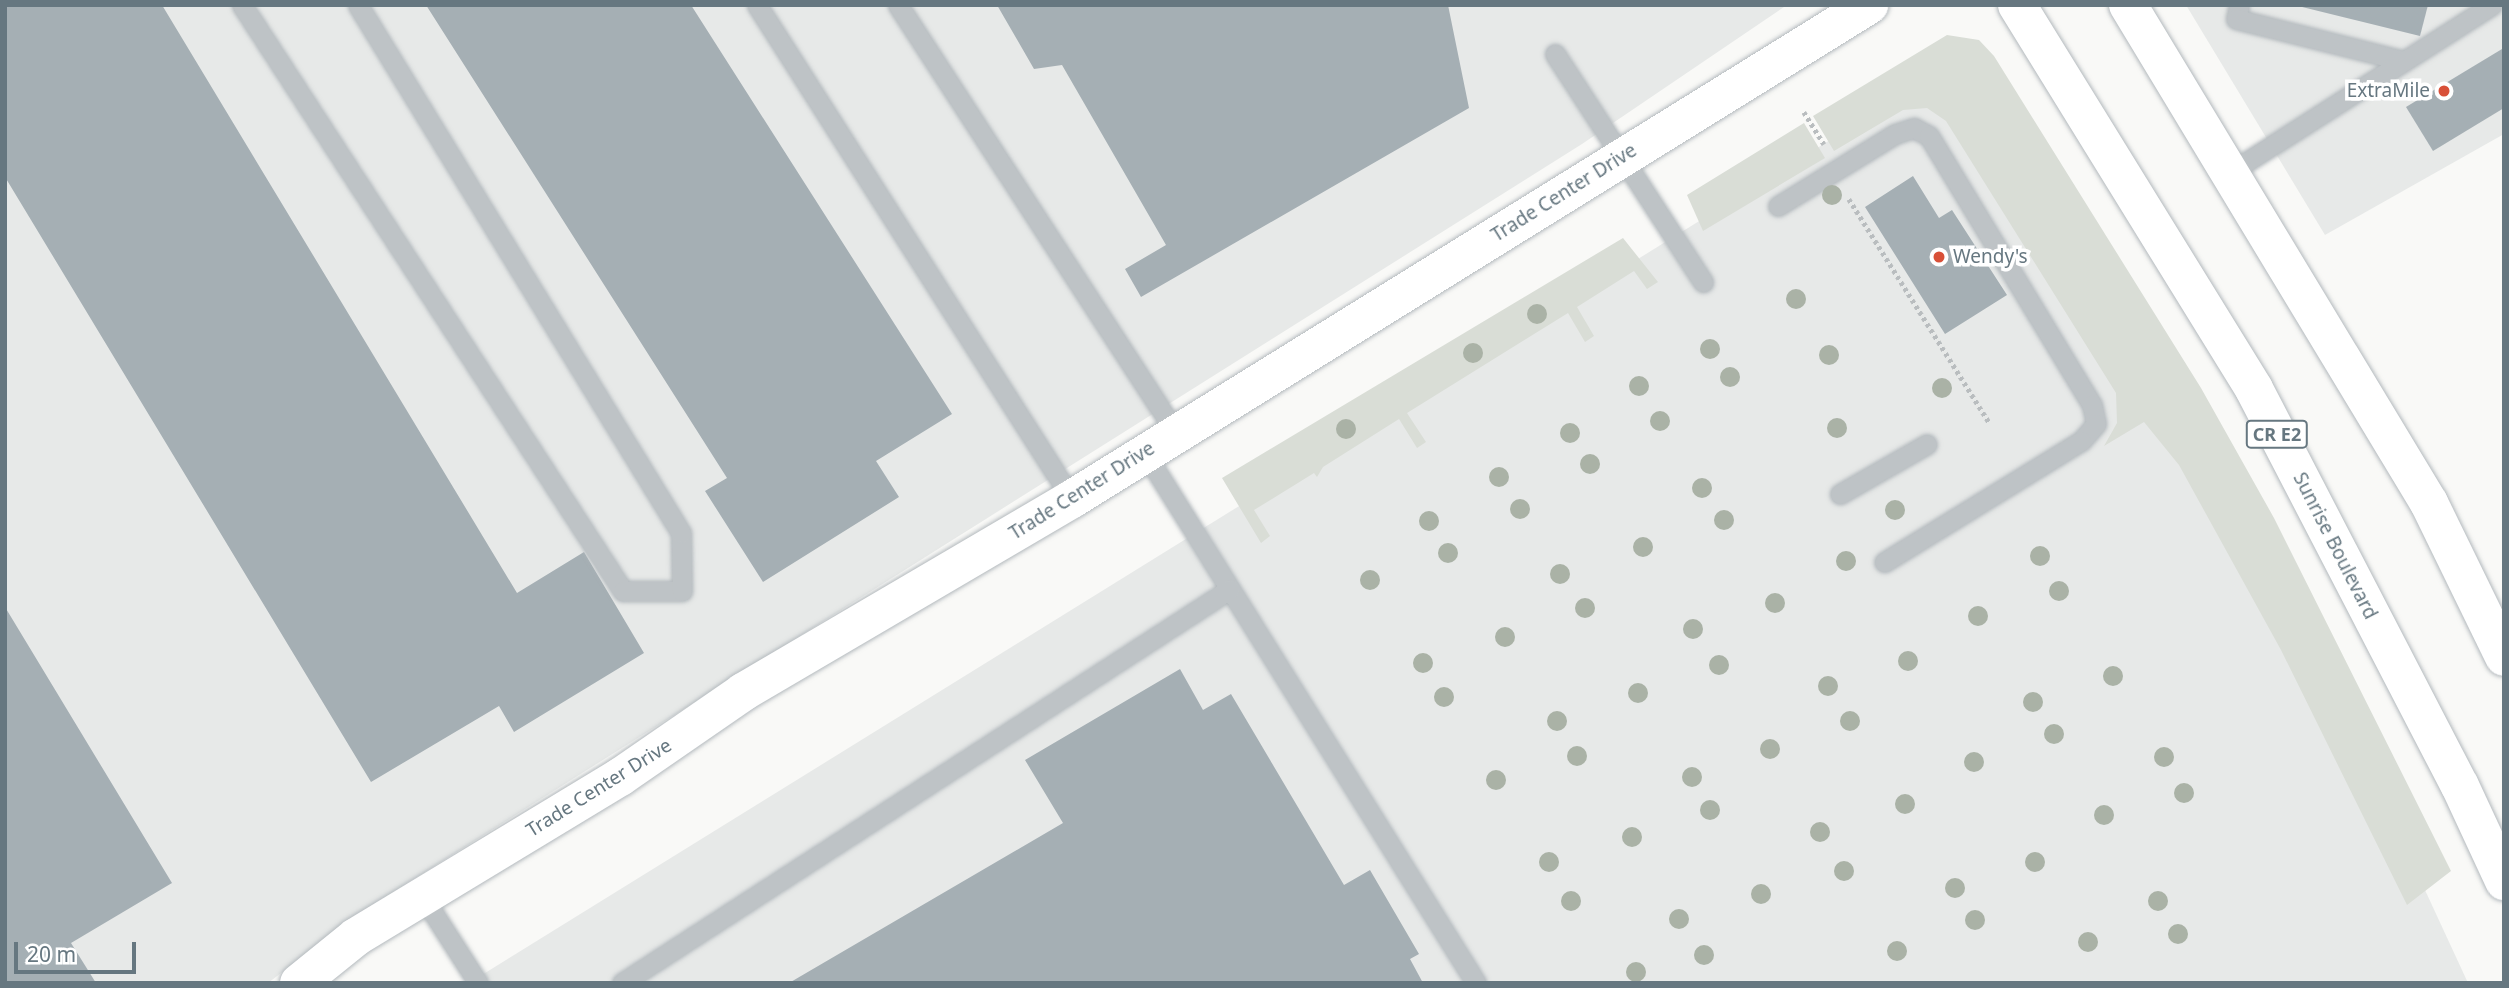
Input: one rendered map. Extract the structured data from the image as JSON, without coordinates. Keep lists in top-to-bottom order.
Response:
{
  "streets": {
    "street": ["Trade Center Drive", "CR E2", "Sunrise Boulevard"]
  },
  "places": ["ExtraMile", "Wendy's"],
  "scale_bar": "20 m"
}
